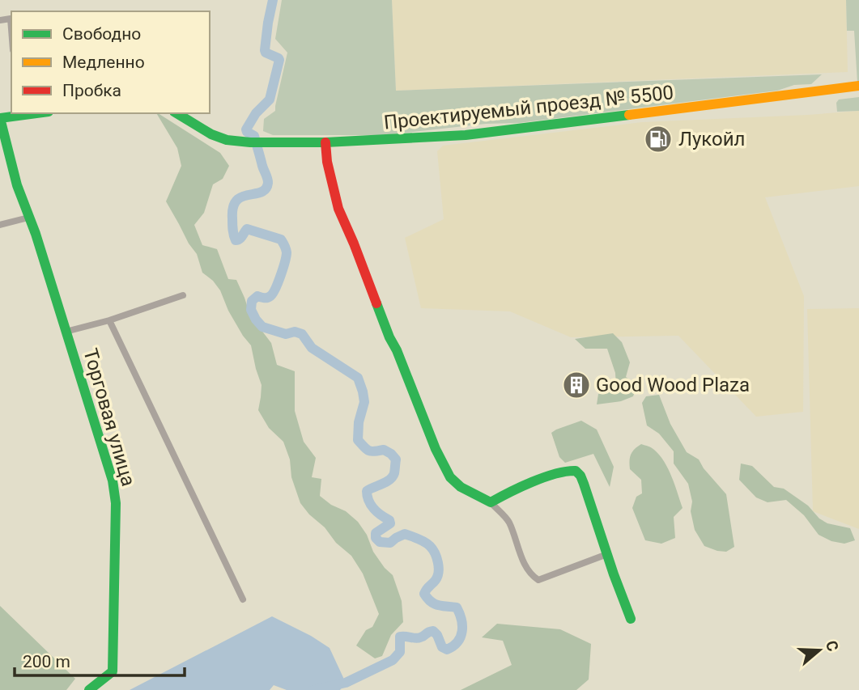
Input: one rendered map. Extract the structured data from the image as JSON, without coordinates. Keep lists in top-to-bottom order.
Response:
{
  "streets": {
    "street": ["Проектируемый проезд № 5500", "Торговая улица"]
  },
  "places": {
    "fuel station": ["Лукойл"],
    "building": ["Good Wood Plaza"]
  },
  "legend": ["Свободно", "Медленно", "Пробка"],
  "scale_bar": "200 m",
  "north": "right"
}
